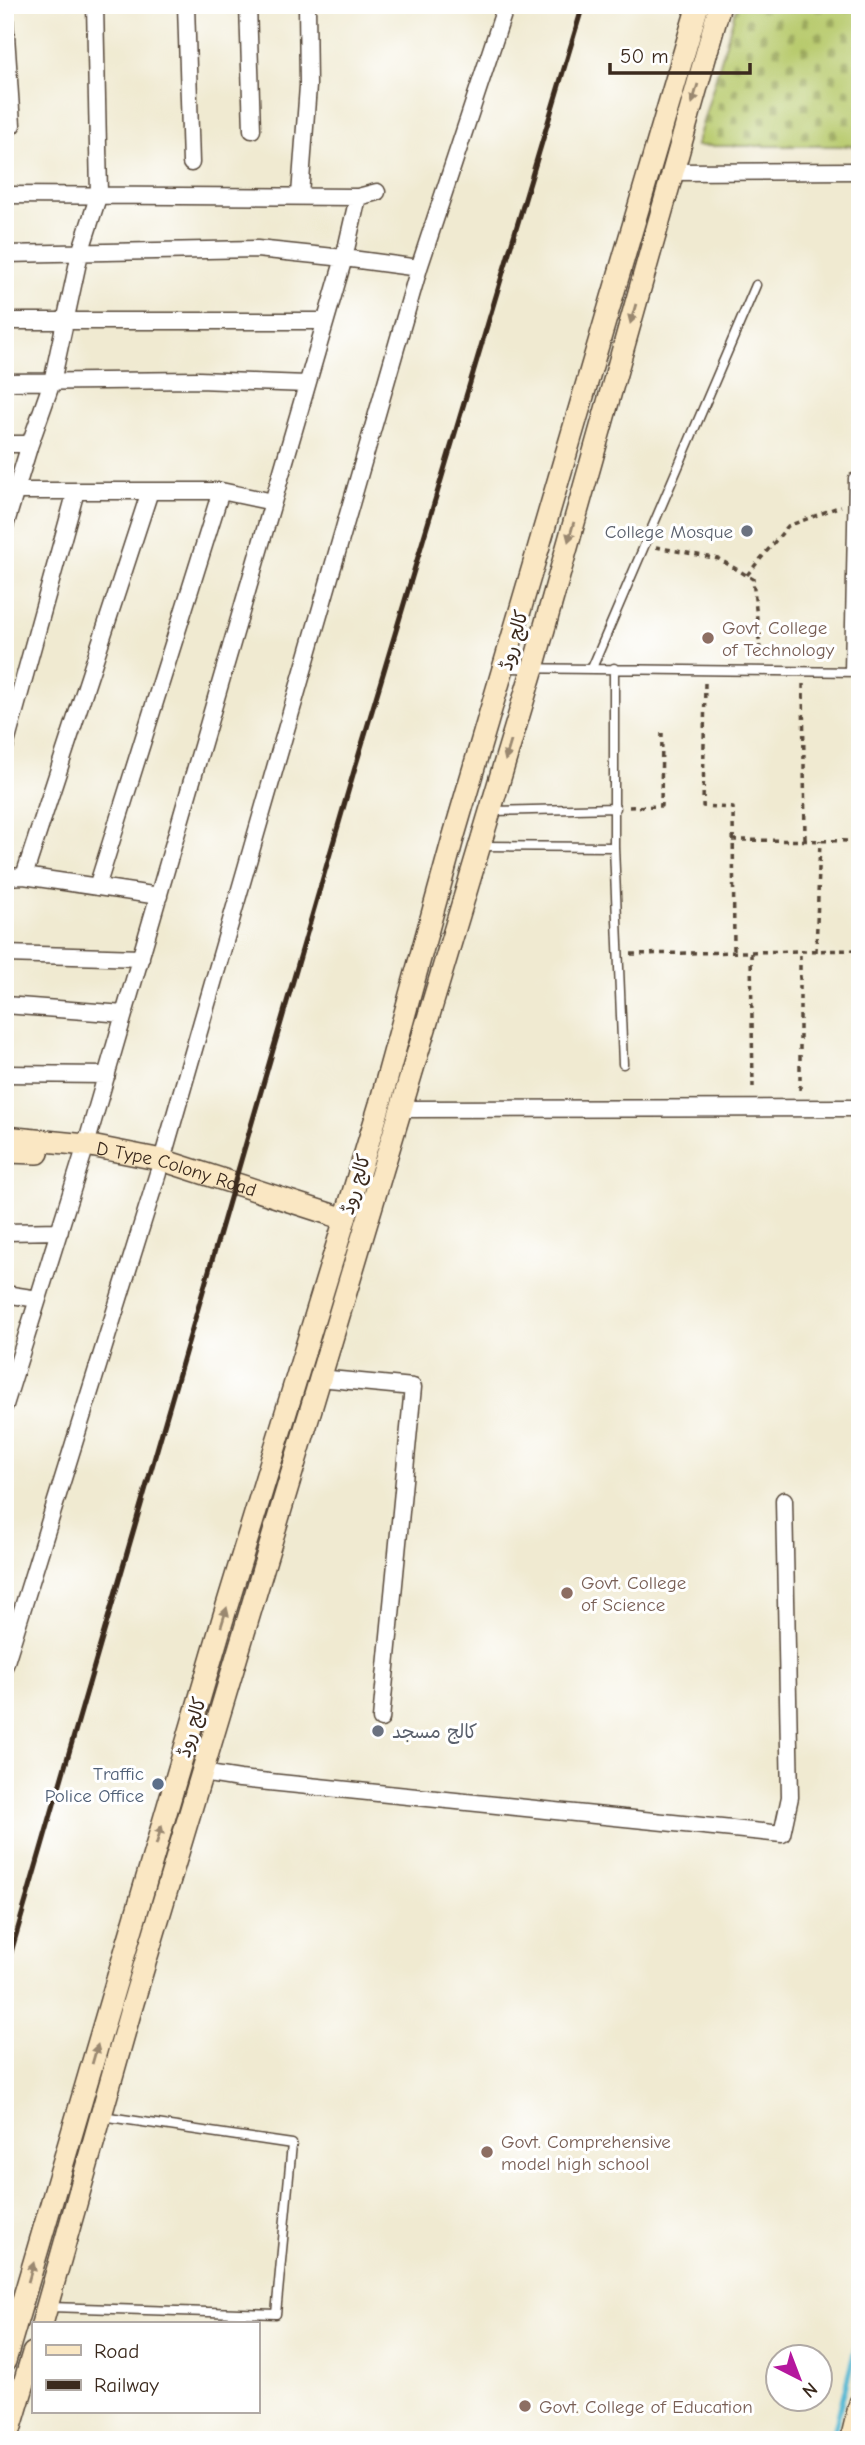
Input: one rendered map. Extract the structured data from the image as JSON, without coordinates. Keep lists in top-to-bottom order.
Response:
{
  "streets": {
    "main road": ["کالج روڈ", "D Type Colony Road"]
  },
  "crossings": [
    ["کالج روڈ", "D Type Colony Road"]
  ],
  "places": [
    "College Mosque",
    "Govt. College of Technology",
    "Govt. College of Science",
    "کالج مسجد",
    "Traffic Police Office",
    "Govt. Comprehensive model high school",
    "Govt. College of Education"
  ],
  "legend": ["Road", "Railway"],
  "scale_bar": "50 m",
  "north": "bottom right"
}
